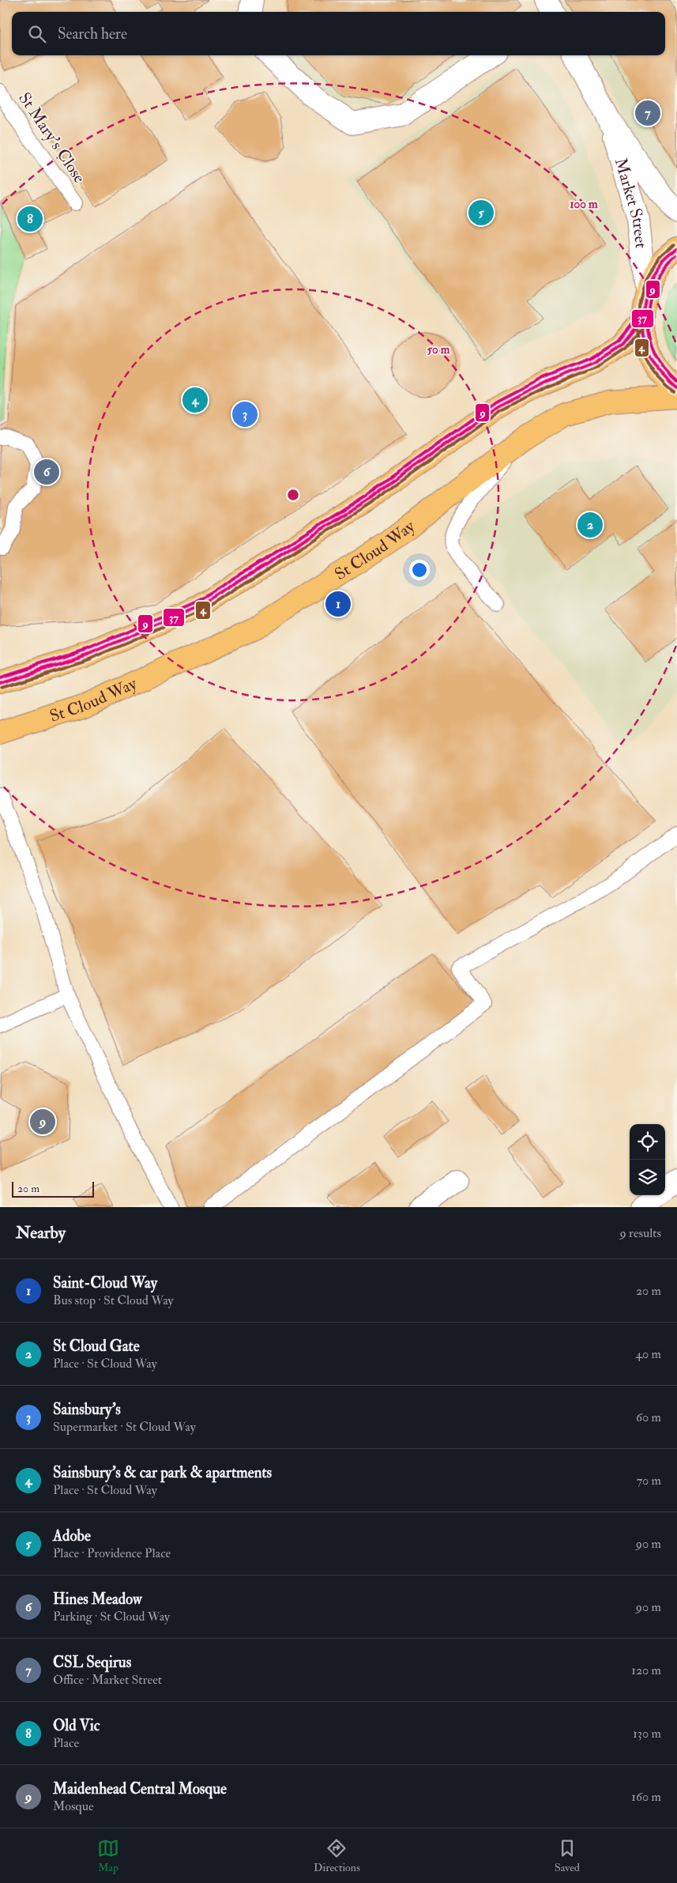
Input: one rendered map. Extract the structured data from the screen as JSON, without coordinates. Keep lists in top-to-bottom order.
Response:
{
  "streets": {
    "main road": ["St Cloud Way"],
    "street": ["Market Street"],
    "lane": ["St Mary's Close"]
  },
  "lines": ["transit line 4", "transit line 37", "transit line 9"],
  "scale_bar": "20 m",
  "page": {
    "search": "Search here",
    "pins": [
      "7",
      "5",
      "8",
      "4",
      "3",
      "6",
      "2",
      "1",
      "9"
    ],
    "scale": "20 m",
    "heading": ["Nearby", "9 results"],
    "list": [
      {
        "mark": "1",
        "name": "Saint-Cloud Way",
        "note": "Bus stop · St Cloud Way",
        "value": "20 m"
      },
      {
        "mark": "2",
        "name": "St Cloud Gate",
        "note": "Place · St Cloud Way",
        "value": "40 m"
      },
      {
        "mark": "3",
        "name": "Sainsbury's",
        "note": "Supermarket · St Cloud Way",
        "value": "60 m"
      },
      {
        "mark": "4",
        "name": "Sainsbury's & car park & apartments",
        "note": "Place · St Cloud Way",
        "value": "70 m"
      },
      {
        "mark": "5",
        "name": "Adobe",
        "note": "Place · Providence Place",
        "value": "90 m"
      },
      {
        "mark": "6",
        "name": "Hines Meadow",
        "note": "Parking · St Cloud Way",
        "value": "90 m"
      },
      {
        "mark": "7",
        "name": "CSL Seqirus",
        "note": "Office · Market Street",
        "value": "120 m"
      },
      {
        "mark": "8",
        "name": "Old Vic",
        "note": "Place",
        "value": "130 m"
      },
      {
        "mark": "9",
        "name": "Maidenhead Central Mosque",
        "note": "Mosque",
        "value": "160 m"
      }
    ],
    "nav": ["Map", "Directions", "Saved"]
  },
  "rings": ["100 m", "50 m"]
}
